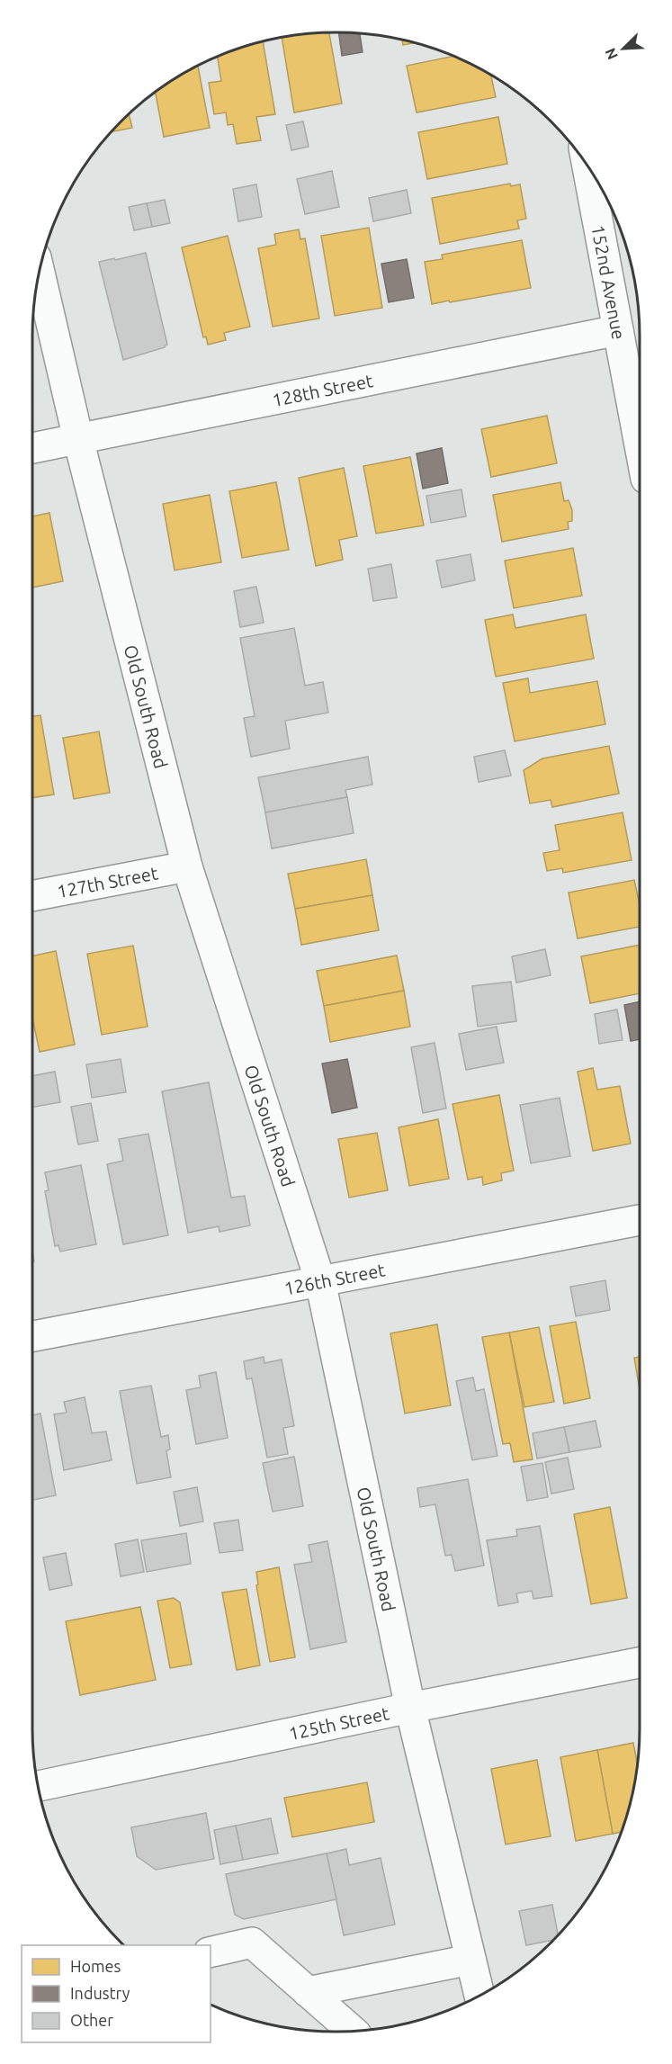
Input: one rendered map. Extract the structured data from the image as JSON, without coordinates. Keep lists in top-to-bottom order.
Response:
{
  "streets": {
    "street": [
      "152nd Avenue",
      "128th Street",
      "Old South Road",
      "127th Street",
      "126th Street",
      "125th Street"
    ]
  },
  "crossings": [
    ["152nd Avenue", "128th Street"],
    ["128th Street", "Old South Road"],
    ["Old South Road", "127th Street"],
    ["Old South Road", "126th Street"],
    ["Old South Road", "125th Street"]
  ],
  "legend": ["Homes", "Industry", "Other"],
  "north": "bottom left"
}
